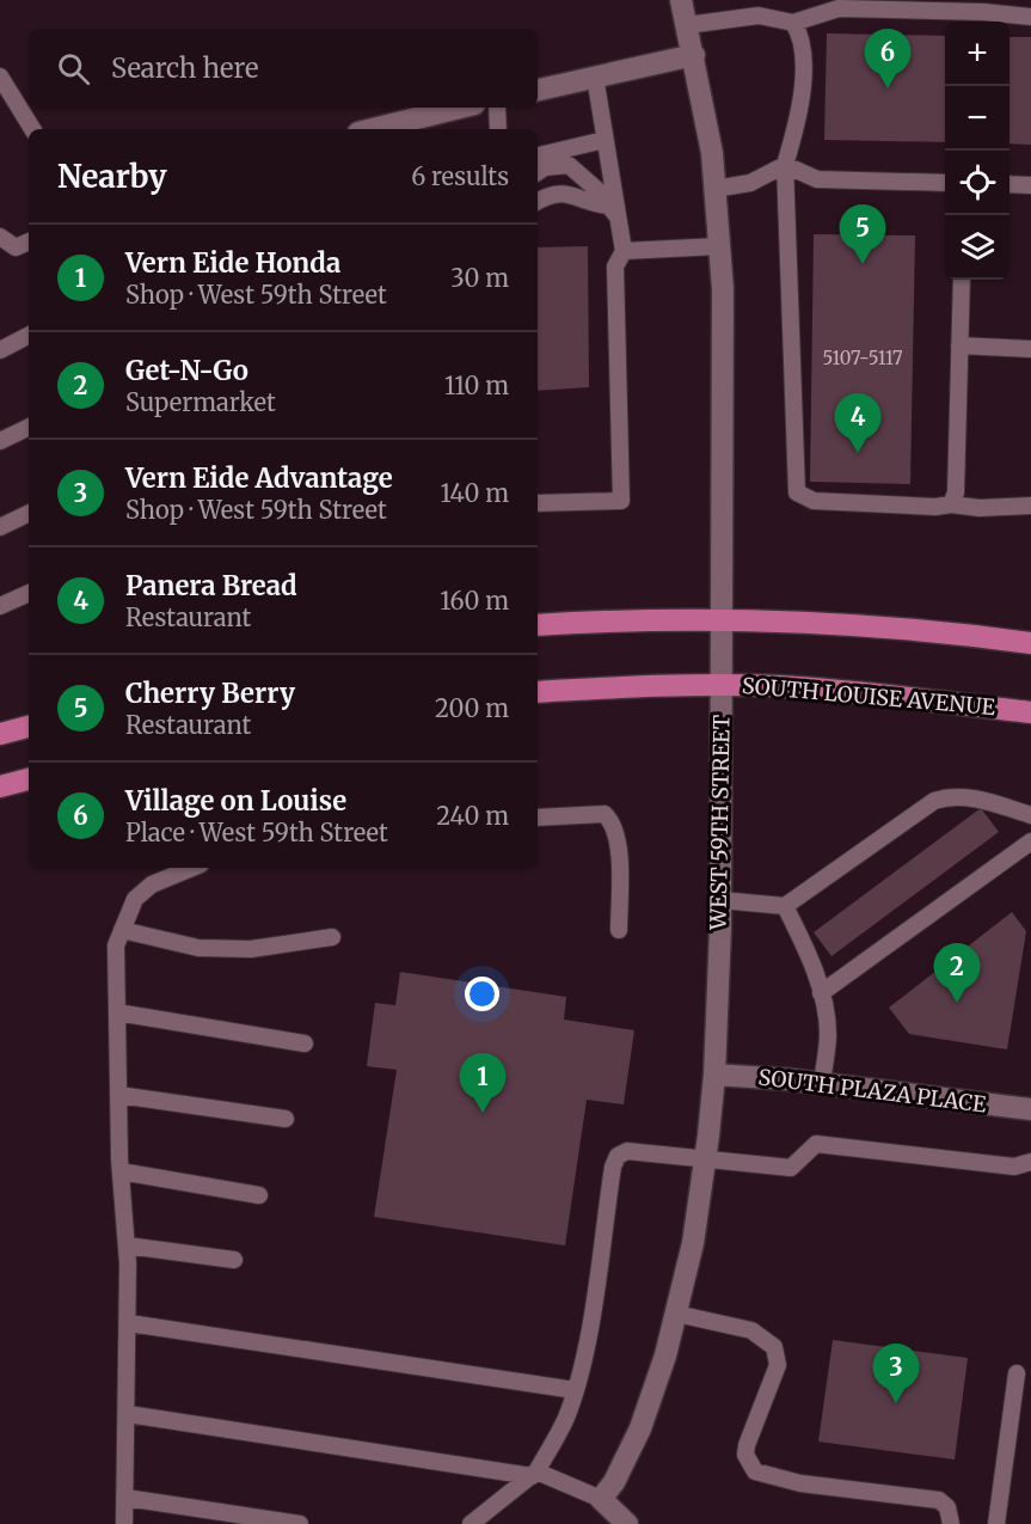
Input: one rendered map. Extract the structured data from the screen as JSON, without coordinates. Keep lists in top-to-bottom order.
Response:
{
  "streets": {
    "main road": ["SOUTH LOUISE AVENUE"],
    "street": ["WEST 59TH STREET", "SOUTH PLAZA PLACE"]
  },
  "crossings": [
    ["SOUTH LOUISE AVENUE", "WEST 59TH STREET"],
    ["WEST 59TH STREET", "SOUTH PLAZA PLACE"]
  ],
  "house_numbers": ["5107-5117"],
  "page": {
    "map_buttons": ["+", "−"],
    "pins": [
      "6",
      "5",
      "4",
      "2",
      "1",
      "3"
    ],
    "search": "Search here",
    "heading": ["Nearby", "6 results"],
    "list": [
      {
        "mark": "1",
        "name": "Vern Eide Honda",
        "note": "Shop · West 59th Street",
        "value": "30 m"
      },
      {
        "mark": "2",
        "name": "Get-N-Go",
        "note": "Supermarket",
        "value": "110 m"
      },
      {
        "mark": "3",
        "name": "Vern Eide Advantage",
        "note": "Shop · West 59th Street",
        "value": "140 m"
      },
      {
        "mark": "4",
        "name": "Panera Bread",
        "note": "Restaurant",
        "value": "160 m"
      },
      {
        "mark": "5",
        "name": "Cherry Berry",
        "note": "Restaurant",
        "value": "200 m"
      },
      {
        "mark": "6",
        "name": "Village on Louise",
        "note": "Place · West 59th Street",
        "value": "240 m"
      }
    ]
  }
}
